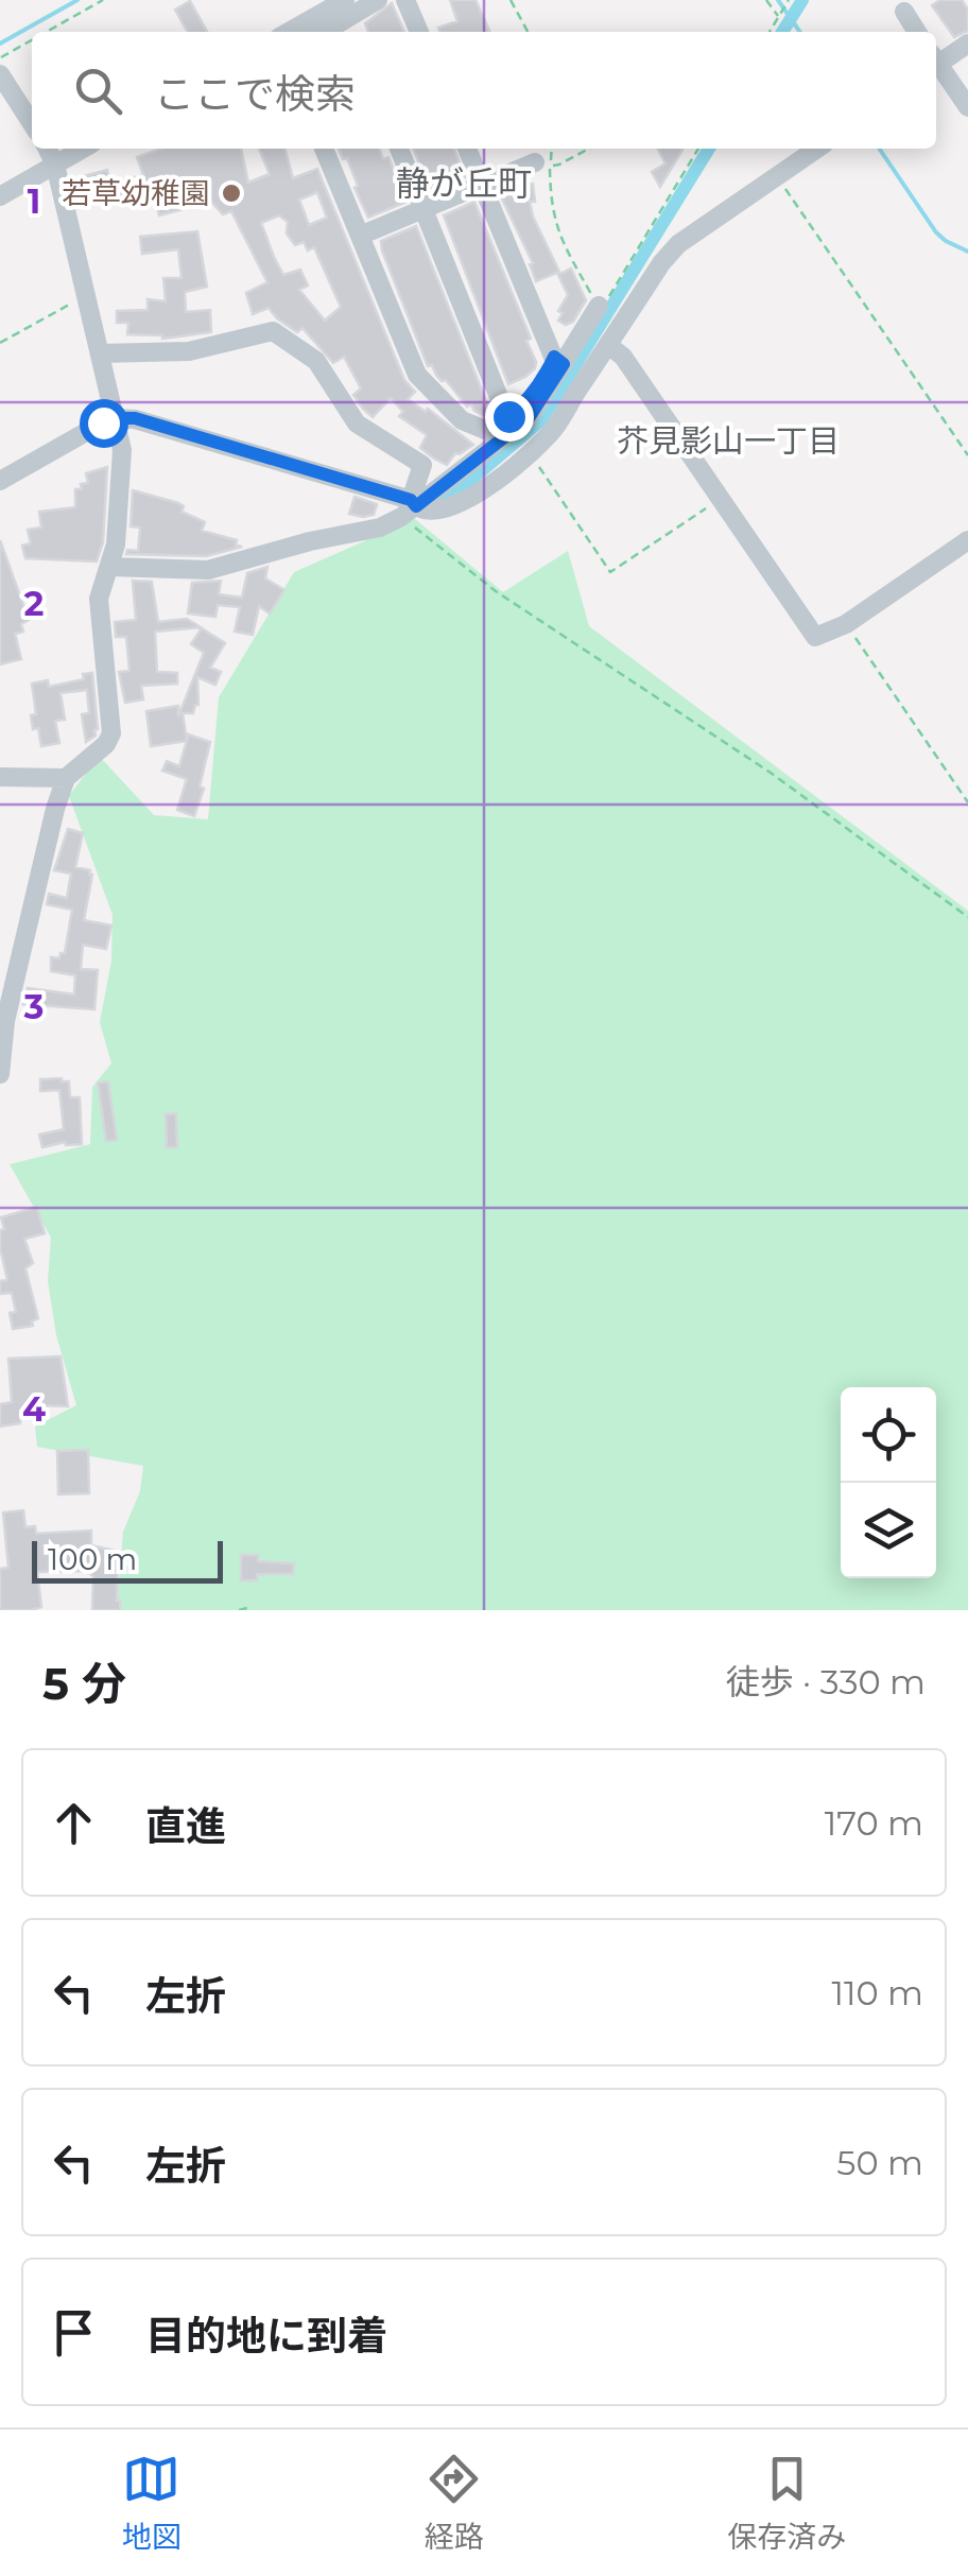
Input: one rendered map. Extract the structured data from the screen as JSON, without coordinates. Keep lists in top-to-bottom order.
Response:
{
  "districts": ["静が丘町", "芥見影山一丁目"],
  "places": ["若草幼稚園"],
  "scale_bar": "100 m",
  "page": {
    "search": "ここで検索",
    "scale": "100 m",
    "heading": ["5 分", "徒歩 · 330 m"],
    "list": [
      ["直進", "170 m"],
      ["左折", "110 m"],
      ["左折", "50 m"],
      "目的地に到着"
    ],
    "nav": ["地図", "経路", "保存済み"]
  },
  "grid": {
    "rows": [
      "1",
      "2",
      "3",
      "4"
    ]
  }
}
